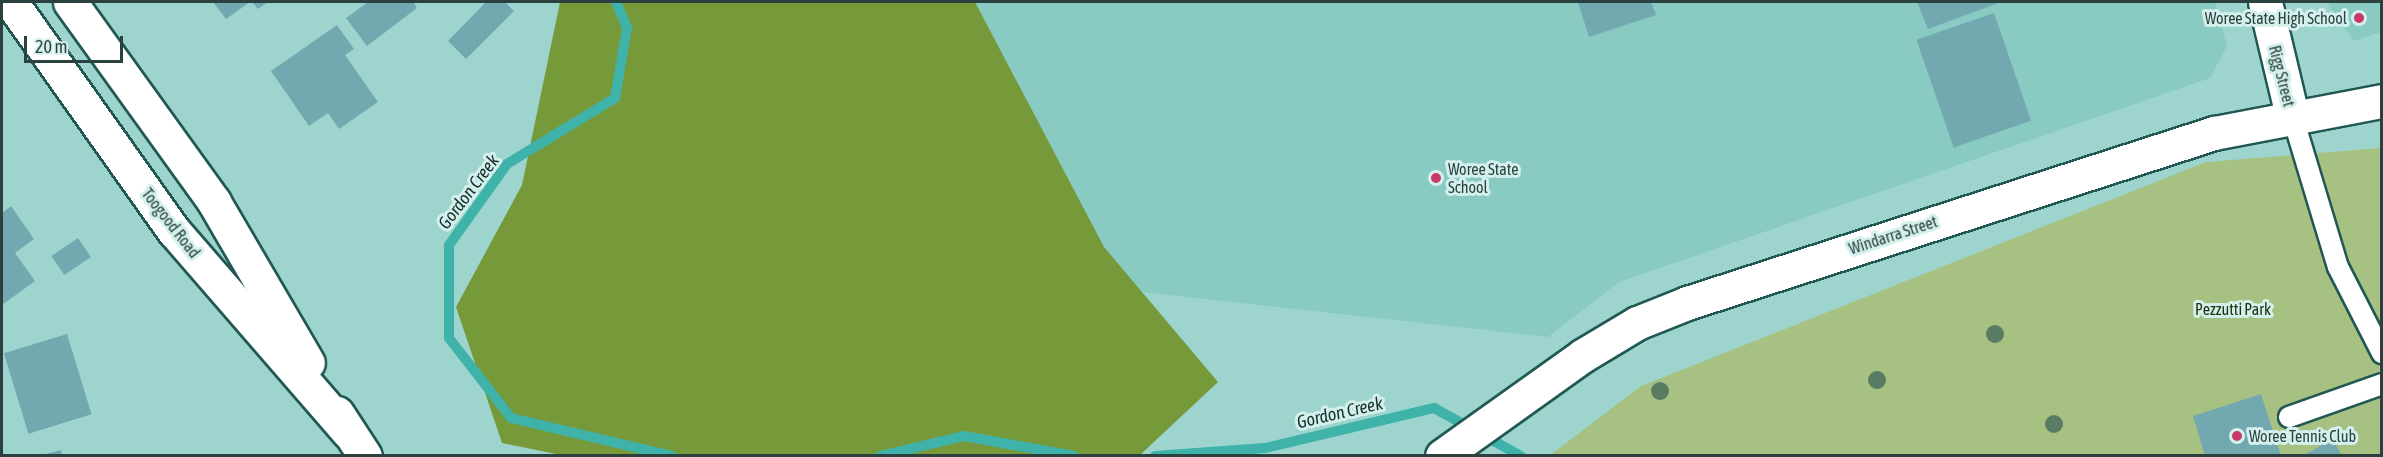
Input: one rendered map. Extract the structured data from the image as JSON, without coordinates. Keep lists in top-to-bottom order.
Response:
{
  "streets": {
    "street": ["Rigg Street", "Toogood Road", "Windarra Street"]
  },
  "crossings": [
    ["Rigg Street", "Windarra Street"]
  ],
  "water": ["Gordon Creek"],
  "parks": ["Pezzutti Park"],
  "places": ["Woree State High School", "Woree State School", "Woree Tennis Club"],
  "scale_bar": "20 m"
}
